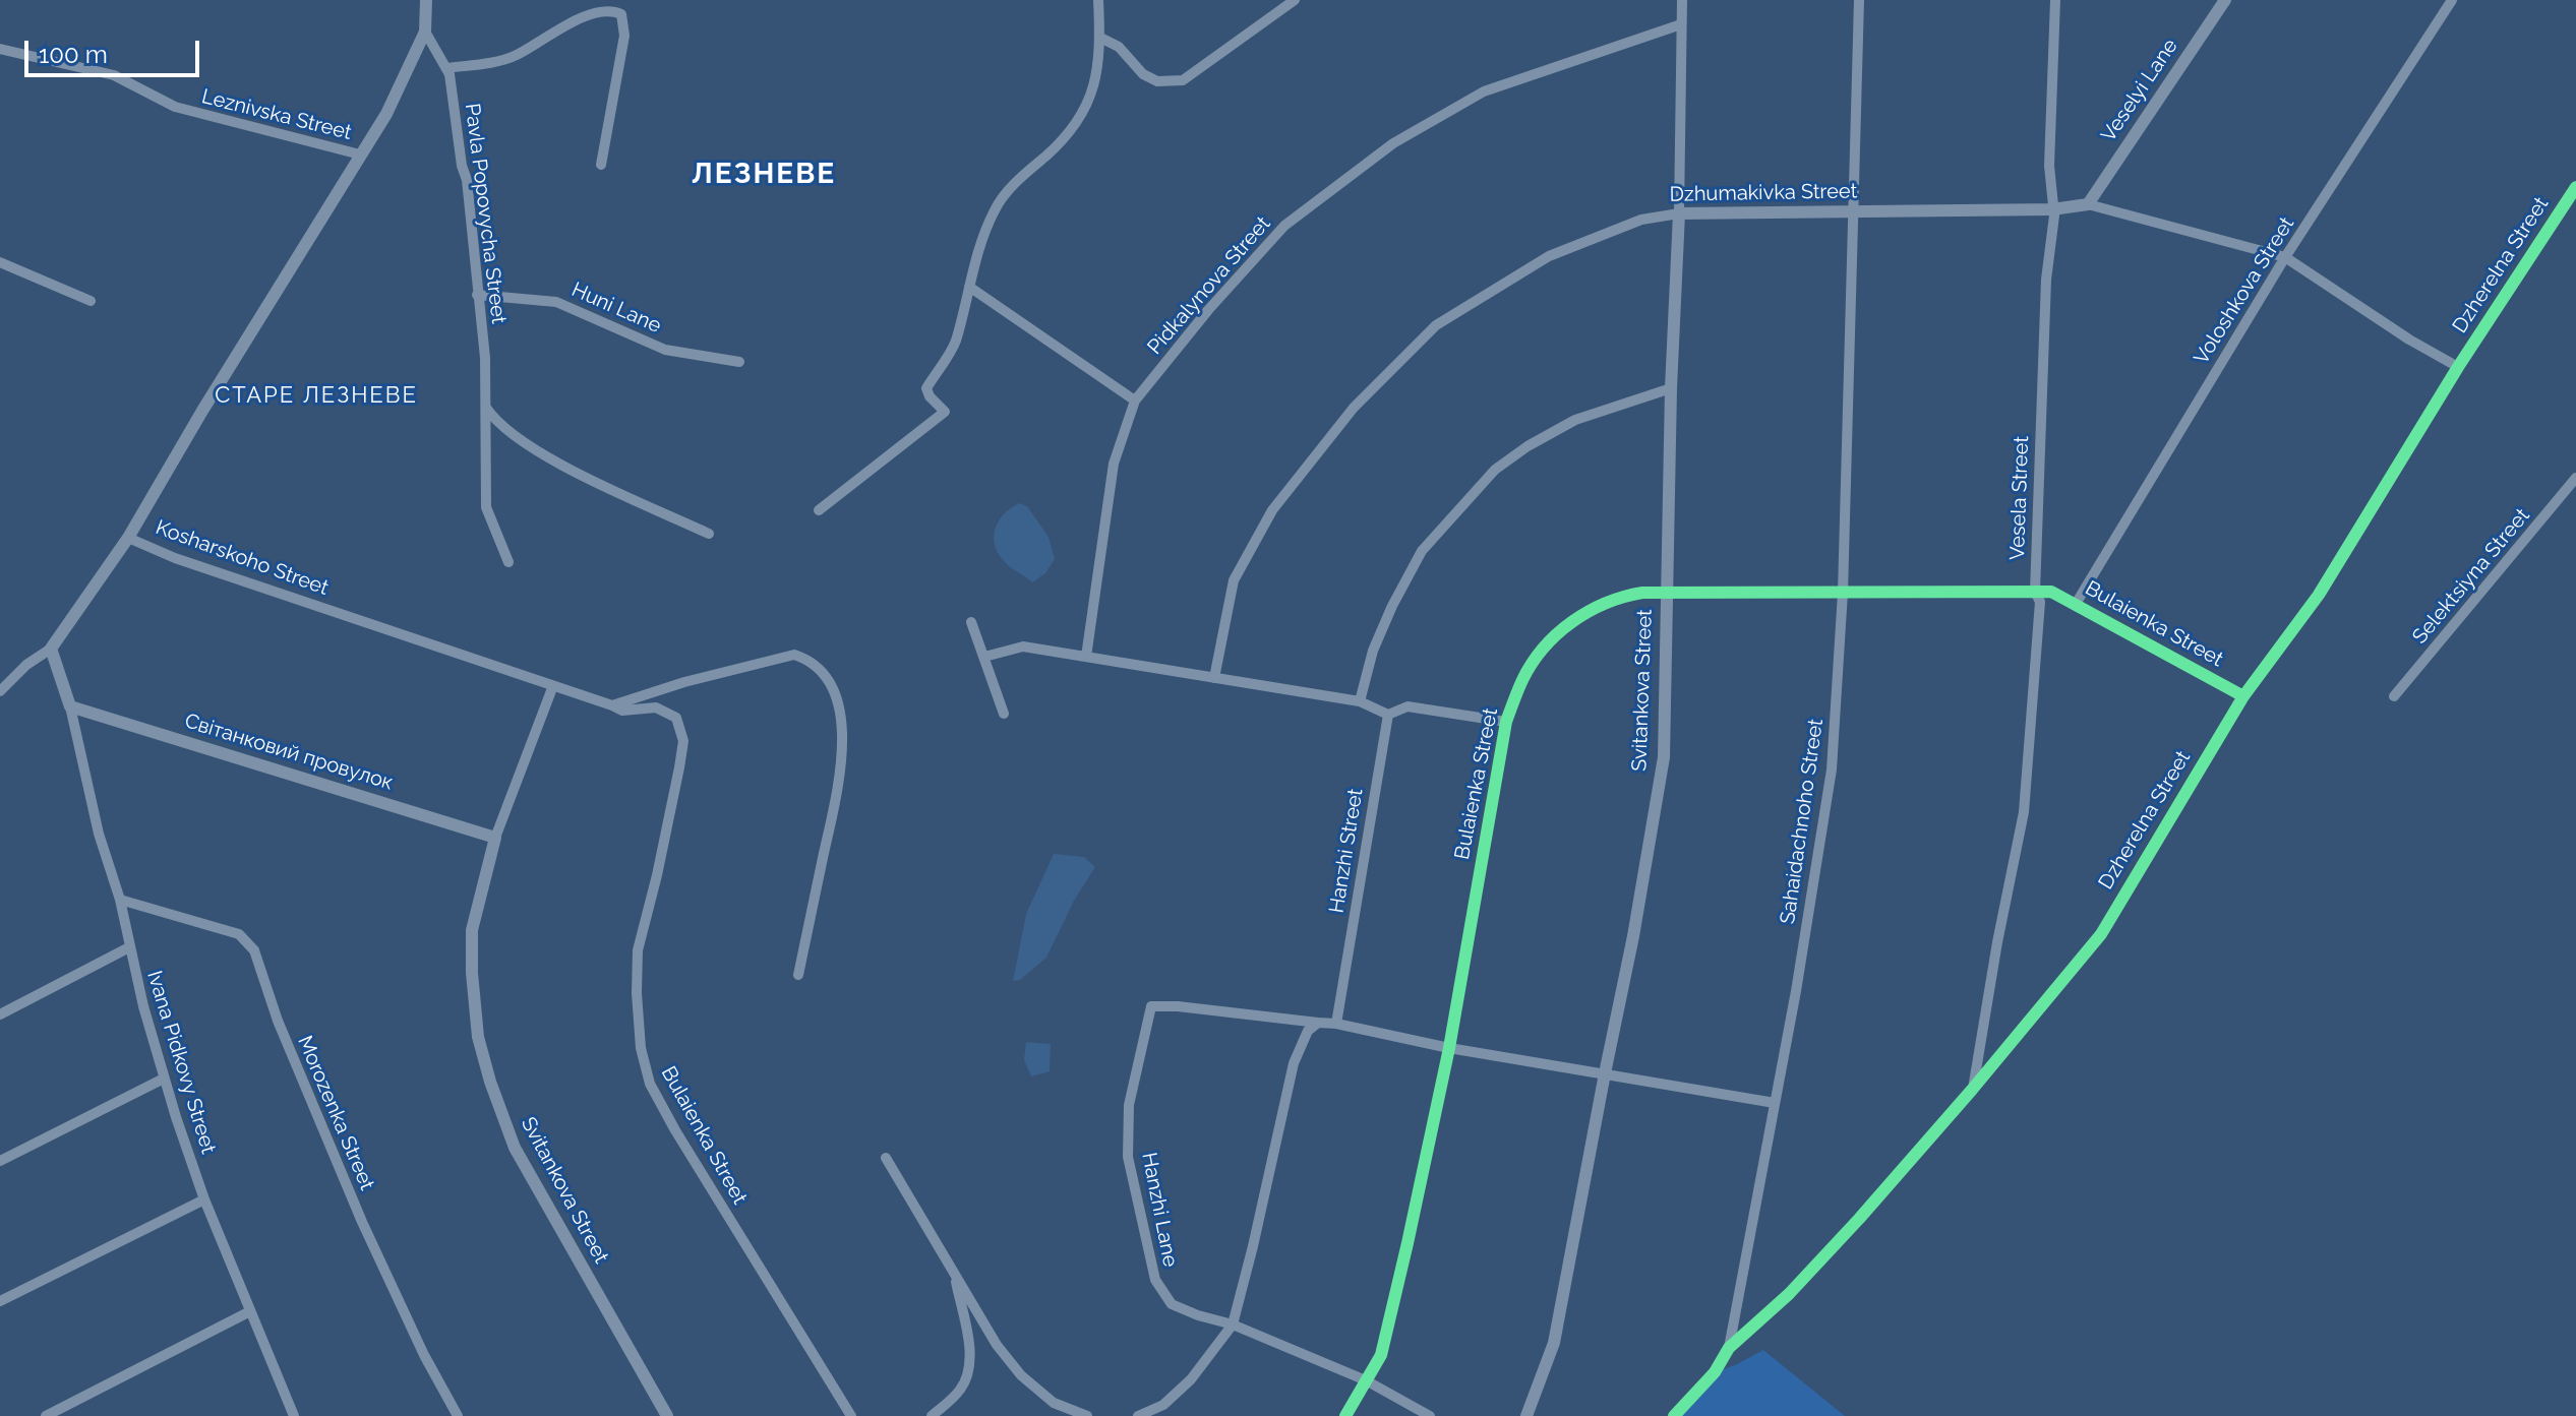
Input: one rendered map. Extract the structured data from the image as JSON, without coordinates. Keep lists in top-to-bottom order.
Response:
{
  "streets": {
    "street": [
      "Veselyi Lane",
      "Leznivska Street",
      "Dzhumakivka Street",
      "Pavla Popovycha Street",
      "Dzherelna Street",
      "Pidkalynova Street",
      "Voloshkova Street",
      "Huni Lane",
      "Vesela Street",
      "Kosharskoho Street",
      "Selektsiyna Street",
      "Bulaienka Street",
      "Svitankova Street",
      "Світанковий провулок",
      "Sahaidachnoho Street",
      "Hanzhi Street",
      "Ivana Pidkovy Street",
      "Morozenka Street",
      "Hanzhi Lane"
    ]
  },
  "crossings": [
    ["Veselyi Lane", "Dzhumakivka Street"],
    ["Leznivska Street", "Kosharskoho Street"],
    ["Dzhumakivka Street", "Dzherelna Street"],
    ["Dzhumakivka Street", "Voloshkova Street"],
    ["Dzhumakivka Street", "Vesela Street"],
    ["Dzhumakivka Street", "Svitankova Street"],
    ["Dzhumakivka Street", "Sahaidachnoho Street"],
    ["Pavla Popovycha Street", "Huni Lane"],
    ["Pavla Popovycha Street", "Kosharskoho Street"],
    ["Dzherelna Street", "Vesela Street"],
    ["Dzherelna Street", "Bulaienka Street"],
    ["Dzherelna Street", "Sahaidachnoho Street"],
    ["Pidkalynova Street", "Svitankova Street"],
    ["Voloshkova Street", "Bulaienka Street"],
    ["Vesela Street", "Bulaienka Street"],
    ["Kosharskoho Street", "Bulaienka Street"],
    ["Kosharskoho Street", "Svitankova Street"],
    ["Bulaienka Street", "Svitankova Street"],
    ["Bulaienka Street", "Sahaidachnoho Street"],
    ["Bulaienka Street", "Hanzhi Lane"],
    ["Svitankova Street", "Світанковий провулок"],
    ["Світанковий провулок", "Ivana Pidkovy Street"],
    ["Ivana Pidkovy Street", "Morozenka Street"]
  ],
  "districts": ["ЛЕЗНЕВЕ", "СТАРЕ ЛЕЗНЕВЕ"],
  "scale_bar": "100 m"
}
